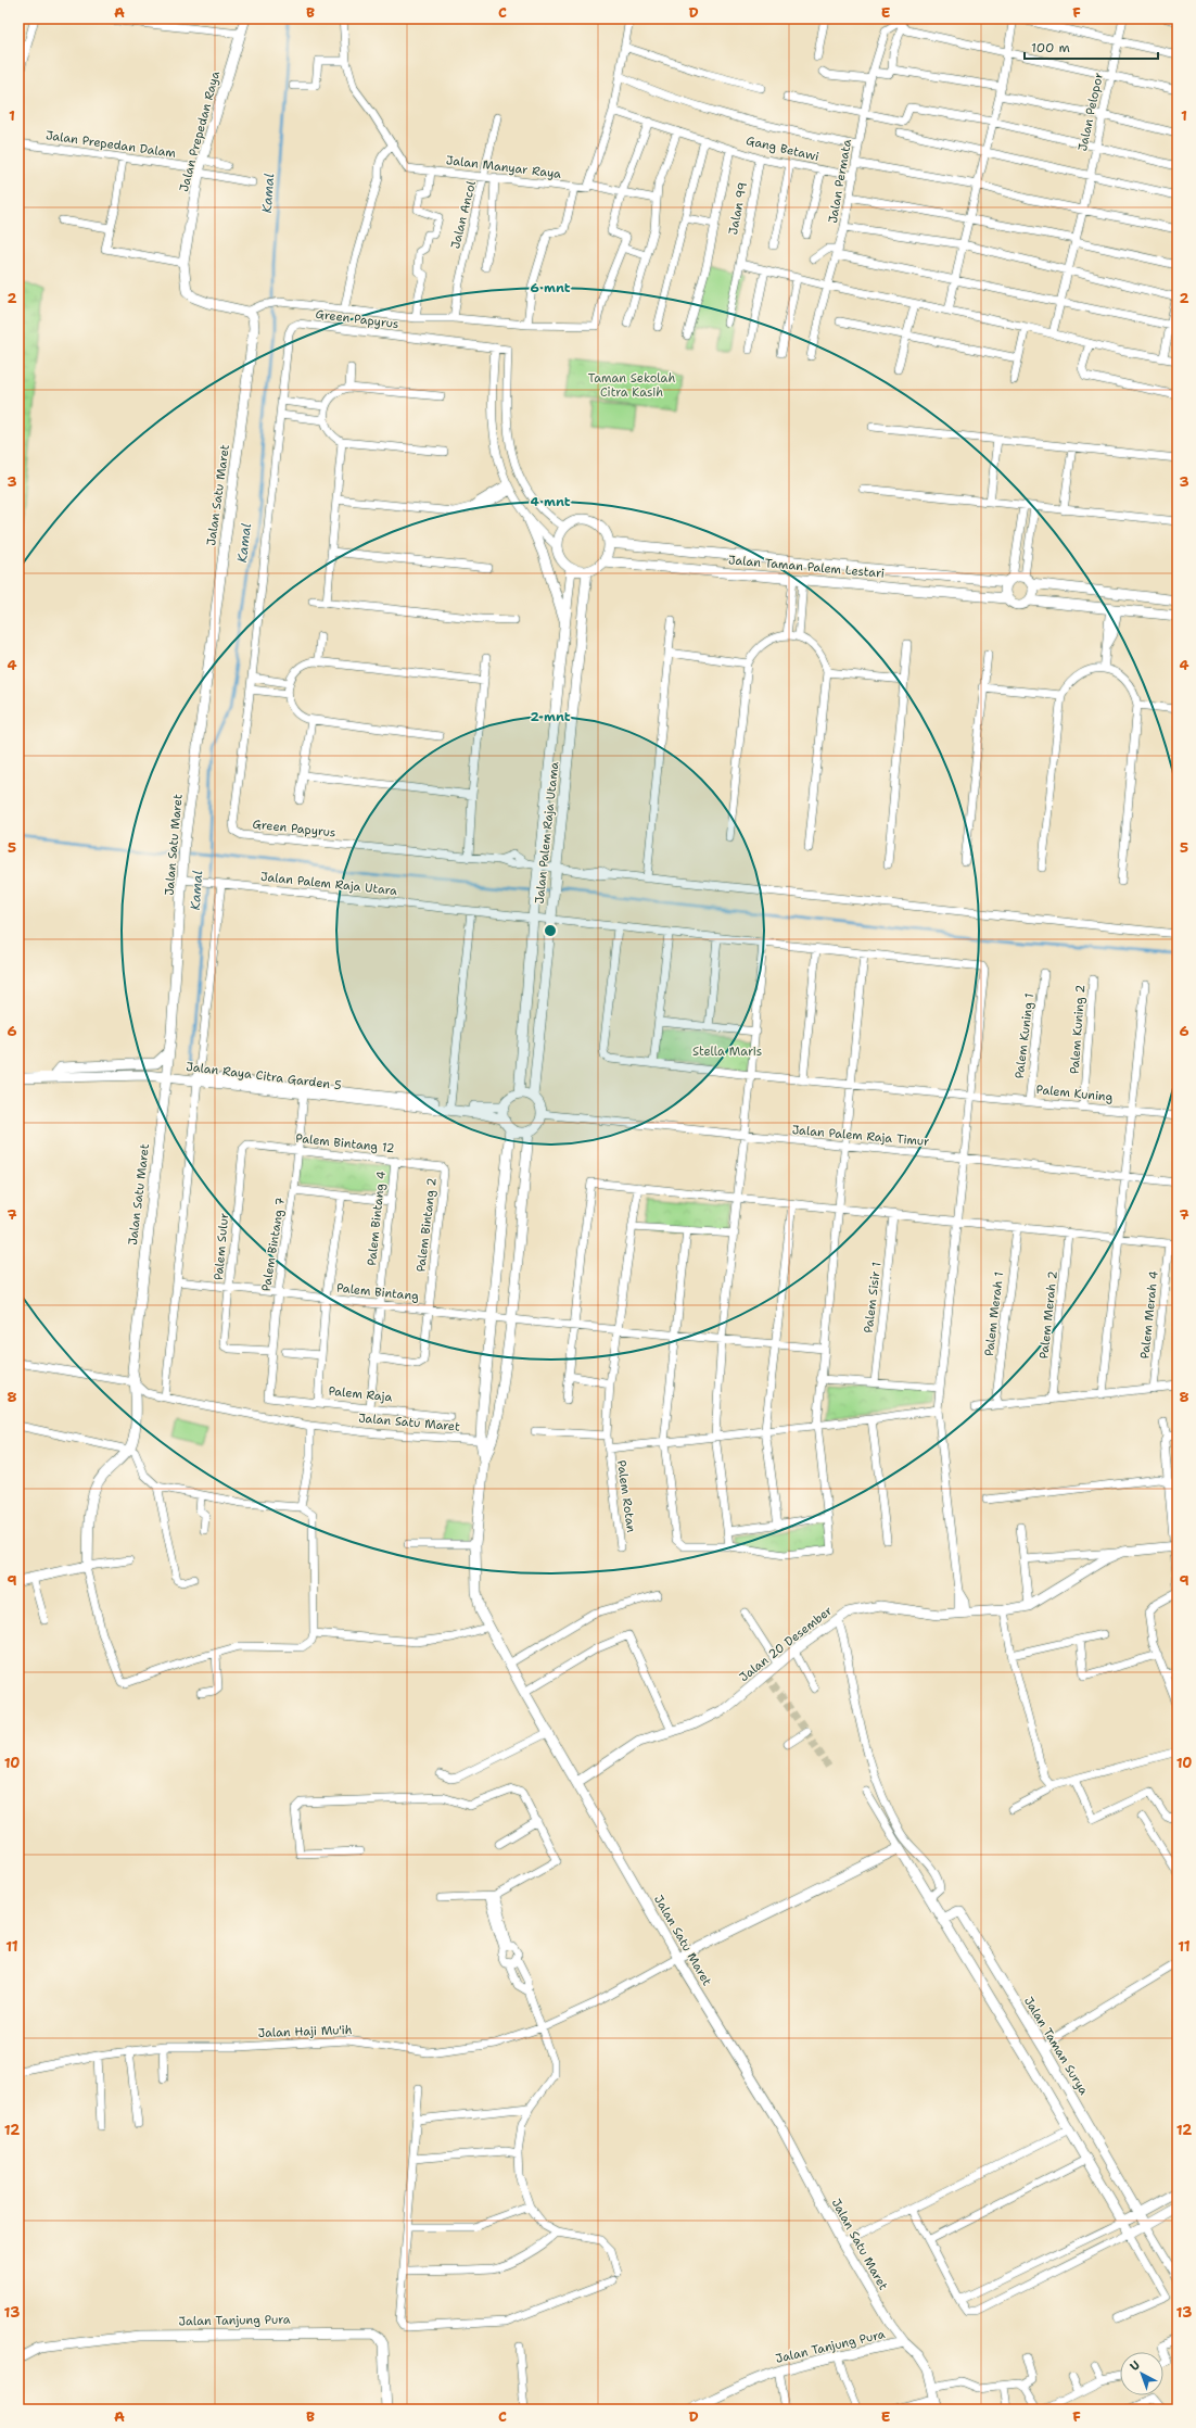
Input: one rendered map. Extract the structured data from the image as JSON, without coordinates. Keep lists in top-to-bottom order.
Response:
{
  "streets": {
    "street": [
      "Jalan Pelopor",
      "Jalan Prepedan Raya",
      "Jalan Prepedan Dalam",
      "Gang Betawi",
      "Jalan Manyar Raya",
      "Jalan Permata",
      "Jalan 99",
      "Jalan Ancol",
      "Green Papyrus",
      "Jalan Satu Maret",
      "Jalan Taman Palem Lestari",
      "Jalan Palem Raja Utama",
      "Jalan Palem Raja Utara",
      "Palem Kuning 2",
      "Palem Kuning 1",
      "Jalan Raya Citra Garden 5",
      "Palem Kuning",
      "Jalan Palem Raja Timur",
      "Palem Bintang 12",
      "Palem Bintang 4",
      "Palem Bintang 2",
      "Palem Bintang 7",
      "Palem Sulur",
      "Palem Bintang",
      "Palem Sisir 1",
      "Palem Merah 1",
      "Palem Merah 2",
      "Palem Merah 4",
      "Palem Raja",
      "Palem Rotan",
      "Jalan 20 Desember",
      "Jalan Haji Mu'ih",
      "Jalan Taman Surya",
      "Jalan Tanjung Pura"
    ]
  },
  "crossings": [
    ["Jalan Prepedan Raya", "Jalan Prepedan Dalam"],
    ["Jalan Prepedan Raya", "Jalan Satu Maret"],
    ["Gang Betawi", "Jalan Permata"],
    ["Gang Betawi", "Jalan 99"],
    ["Jalan Manyar Raya", "Jalan Ancol"],
    ["Green Papyrus", "Jalan Palem Raja Utama"],
    ["Jalan Satu Maret", "Jalan Palem Raja Utama"],
    ["Jalan Satu Maret", "Jalan Palem Raja Utara"],
    ["Jalan Satu Maret", "Jalan Raya Citra Garden 5"],
    ["Jalan Satu Maret", "Jalan Palem Raja Timur"],
    ["Jalan Satu Maret", "Palem Bintang"],
    ["Jalan Satu Maret", "Jalan 20 Desember"],
    ["Jalan Satu Maret", "Jalan Haji Mu'ih"],
    ["Jalan Satu Maret", "Jalan Tanjung Pura"],
    ["Jalan Taman Palem Lestari", "Jalan Palem Raja Utama"],
    ["Jalan Palem Raja Utama", "Jalan Palem Raja Utara"],
    ["Jalan Palem Raja Utama", "Jalan Raya Citra Garden 5"],
    ["Jalan Palem Raja Utama", "Jalan Palem Raja Timur"],
    ["Jalan Palem Raja Utara", "Palem Kuning"],
    ["Palem Kuning 2", "Palem Kuning"],
    ["Palem Kuning 1", "Palem Kuning"],
    ["Jalan Raya Citra Garden 5", "Jalan Palem Raja Timur"],
    ["Jalan Raya Citra Garden 5", "Palem Bintang 7"],
    ["Palem Bintang 12", "Palem Bintang 4"],
    ["Palem Bintang 12", "Palem Bintang 2"],
    ["Palem Bintang 12", "Palem Bintang 7"],
    ["Palem Bintang 12", "Palem Sulur"],
    ["Palem Bintang 4", "Palem Bintang 2"],
    ["Palem Bintang 4", "Palem Bintang"],
    ["Palem Bintang 4", "Palem Raja"],
    ["Palem Bintang 2", "Palem Bintang"],
    ["Palem Bintang 7", "Palem Sulur"],
    ["Palem Bintang 7", "Palem Bintang"],
    ["Palem Bintang 7", "Palem Raja"],
    ["Palem Sulur", "Palem Bintang"],
    ["Palem Bintang", "Palem Rotan"]
  ],
  "water": ["Kamal"],
  "parks": ["Taman Sekolah Citra Kasih", "Stella Maris"],
  "scale_bar": "100 m",
  "north": "top left",
  "grid": {
    "columns": [
      "A",
      "B",
      "C",
      "D",
      "E",
      "F"
    ],
    "rows": [
      "1",
      "2",
      "3",
      "4",
      "5",
      "6",
      "7",
      "8",
      "9",
      "10",
      "11",
      "12",
      "13"
    ]
  },
  "rings": ["6 mnt", "4 mnt", "2 mnt"]
}
